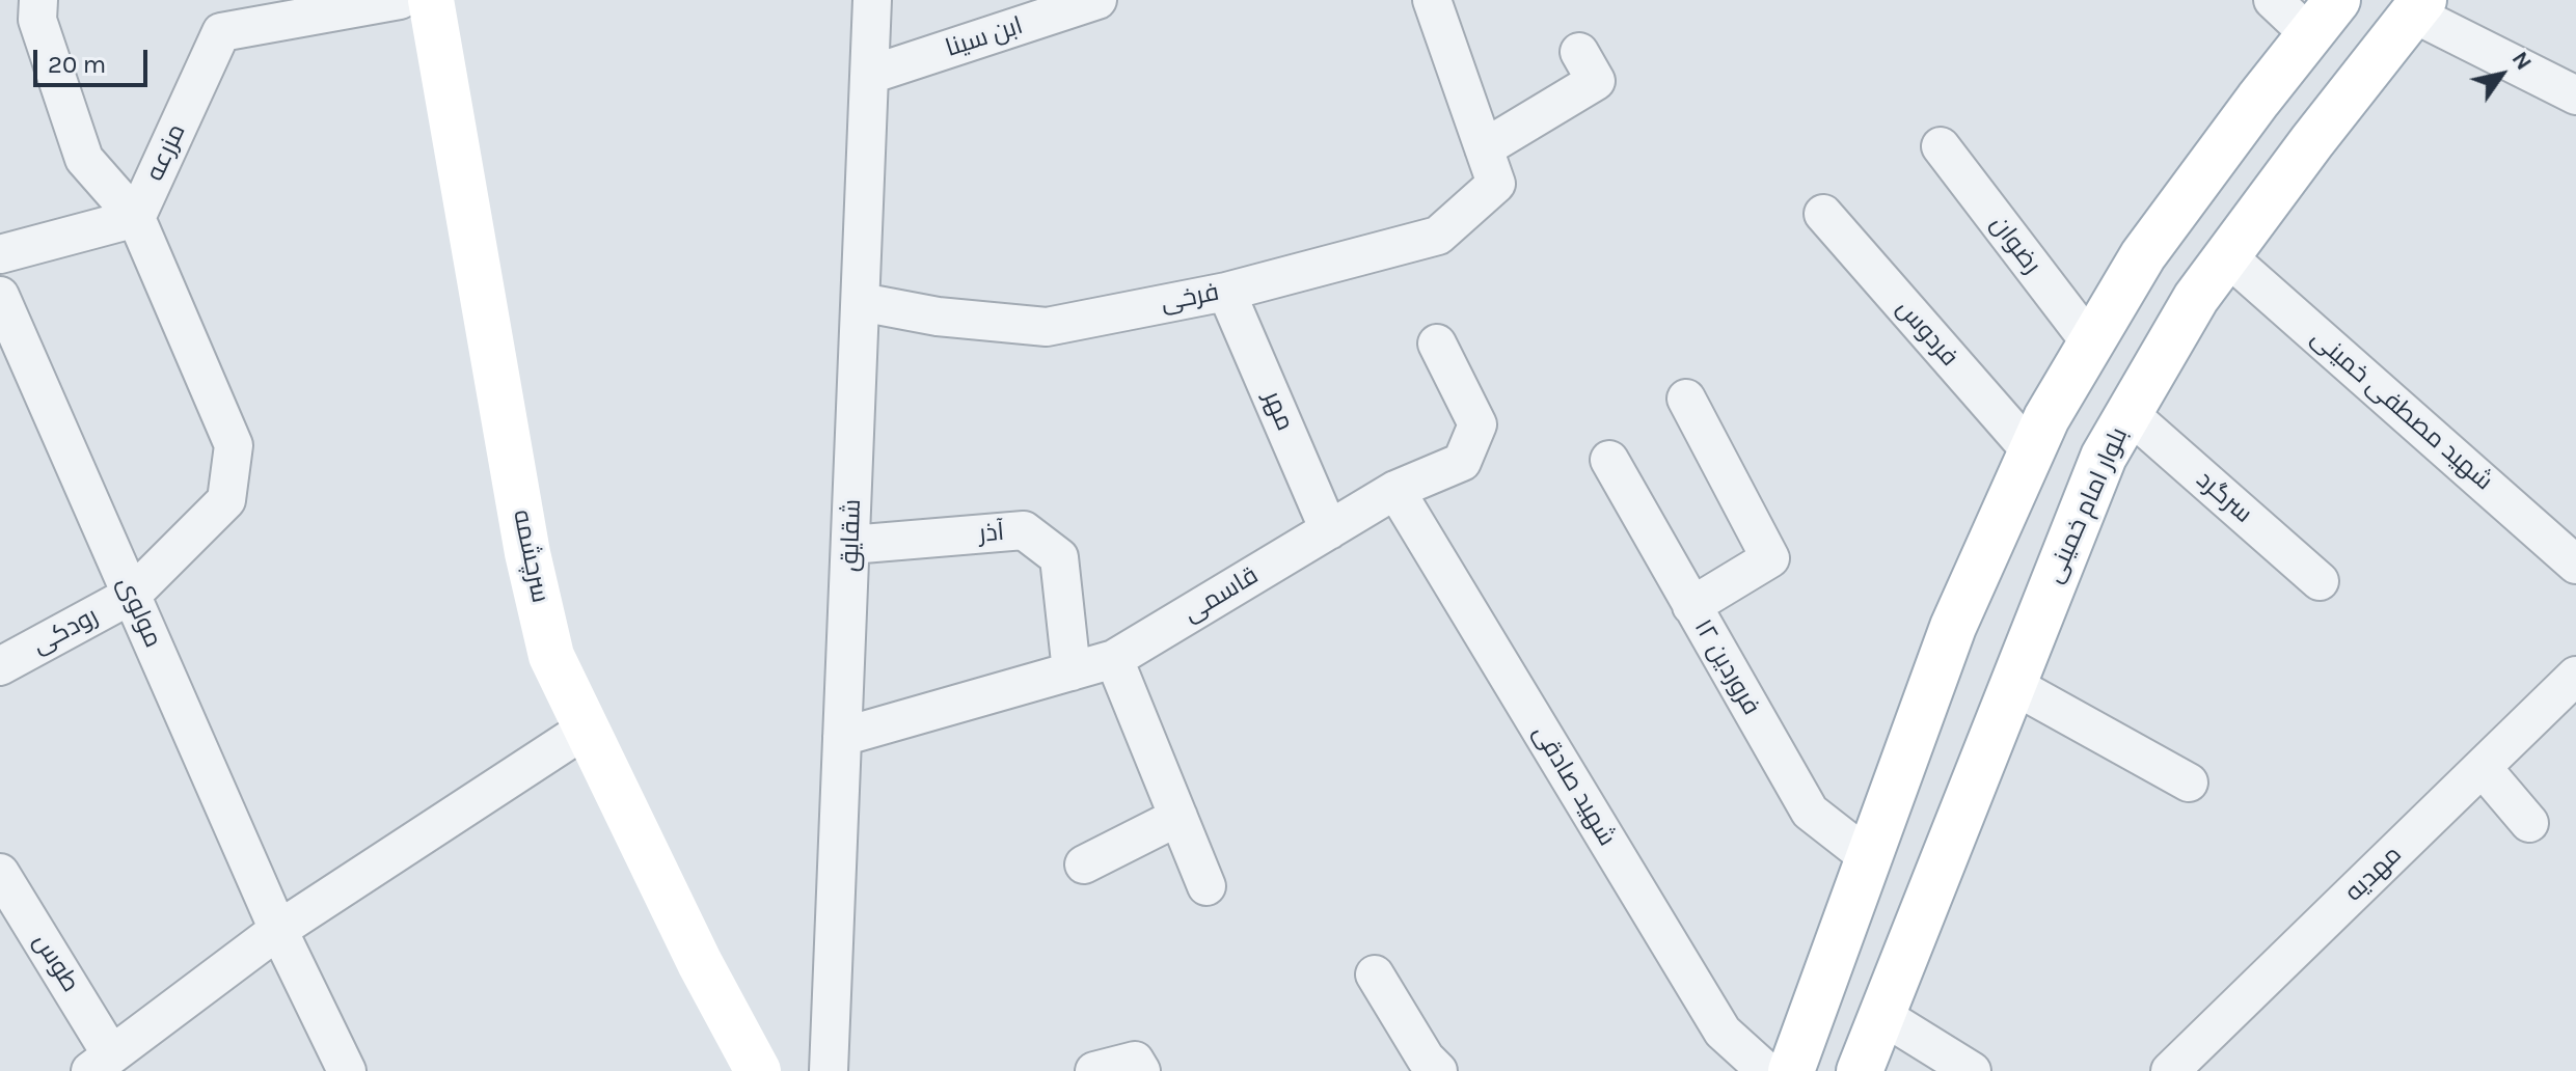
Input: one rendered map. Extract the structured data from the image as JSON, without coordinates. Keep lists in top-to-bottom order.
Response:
{
  "streets": {
    "main road": ["بلوار امام خمینی", "سرچشمه"],
    "street": [
      "ابن سینا",
      "مزرعه",
      "رضوان",
      "فرخی",
      "فردوس",
      "شهید مصطفی خمینی",
      "مهر",
      "سرگرد",
      "آذر",
      "شقایق",
      "قاسمی",
      "مولوی",
      "رودکی",
      "۱۲ فروردین",
      "شهید صادقی",
      "مهدیه",
      "طوس"
    ]
  },
  "crossings": [
    ["ابن سینا", "شقایق"],
    ["مزرعه", "رودکی"],
    ["فرخی", "مهر"],
    ["فرخی", "شقایق"],
    ["شهید مصطفی خمینی", "بلوار امام خمینی"],
    ["مهر", "قاسمی"],
    ["سرگرد", "بلوار امام خمینی"],
    ["آذر", "شقایق"],
    ["آذر", "قاسمی"],
    ["شقایق", "قاسمی"],
    ["قاسمی", "شهید صادقی"],
    ["مولوی", "رودکی"]
  ],
  "scale_bar": "20 m",
  "north": "top right"
}
